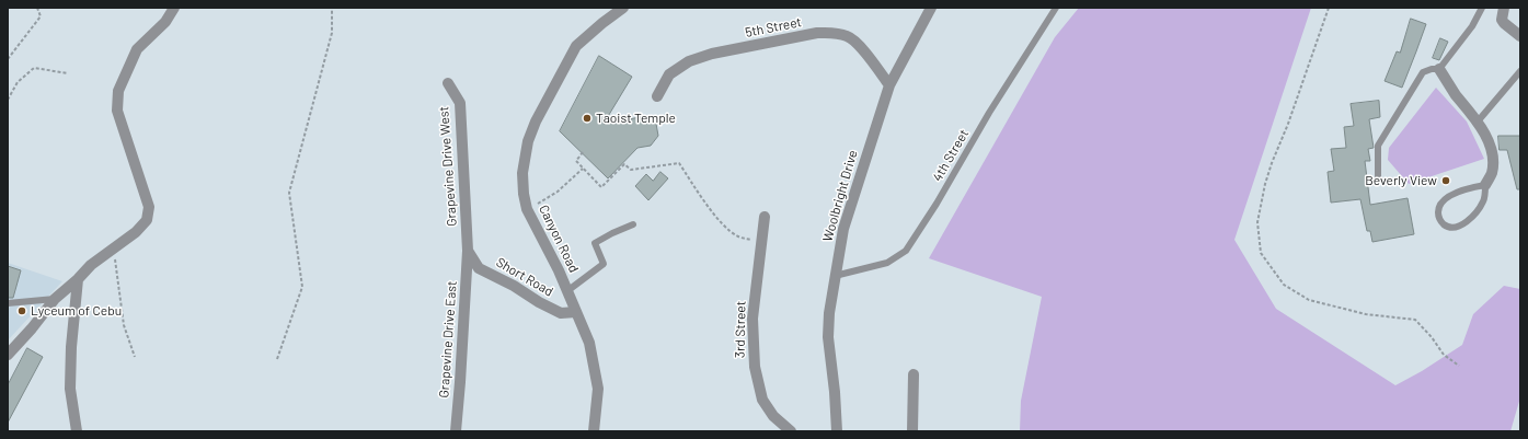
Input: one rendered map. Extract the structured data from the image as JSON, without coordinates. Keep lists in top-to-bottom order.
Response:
{
  "streets": {
    "street": [
      "5th Street",
      "Grapevine Drive West",
      "Woolbright Drive",
      "Canyon Road",
      "Short Road",
      "3rd Street",
      "Grapevine Drive East"
    ],
    "lane": ["4th Street"]
  },
  "crossings": [
    ["5th Street", "Woolbright Drive"],
    ["4th Street", "Woolbright Drive"],
    ["Grapevine Drive West", "Short Road"],
    ["Grapevine Drive West", "Grapevine Drive East"],
    ["Canyon Road", "Short Road"],
    ["Short Road", "Grapevine Drive East"]
  ],
  "places": ["Taoist Temple", "Beverly View", "Lyceum of Cebu"]
}
